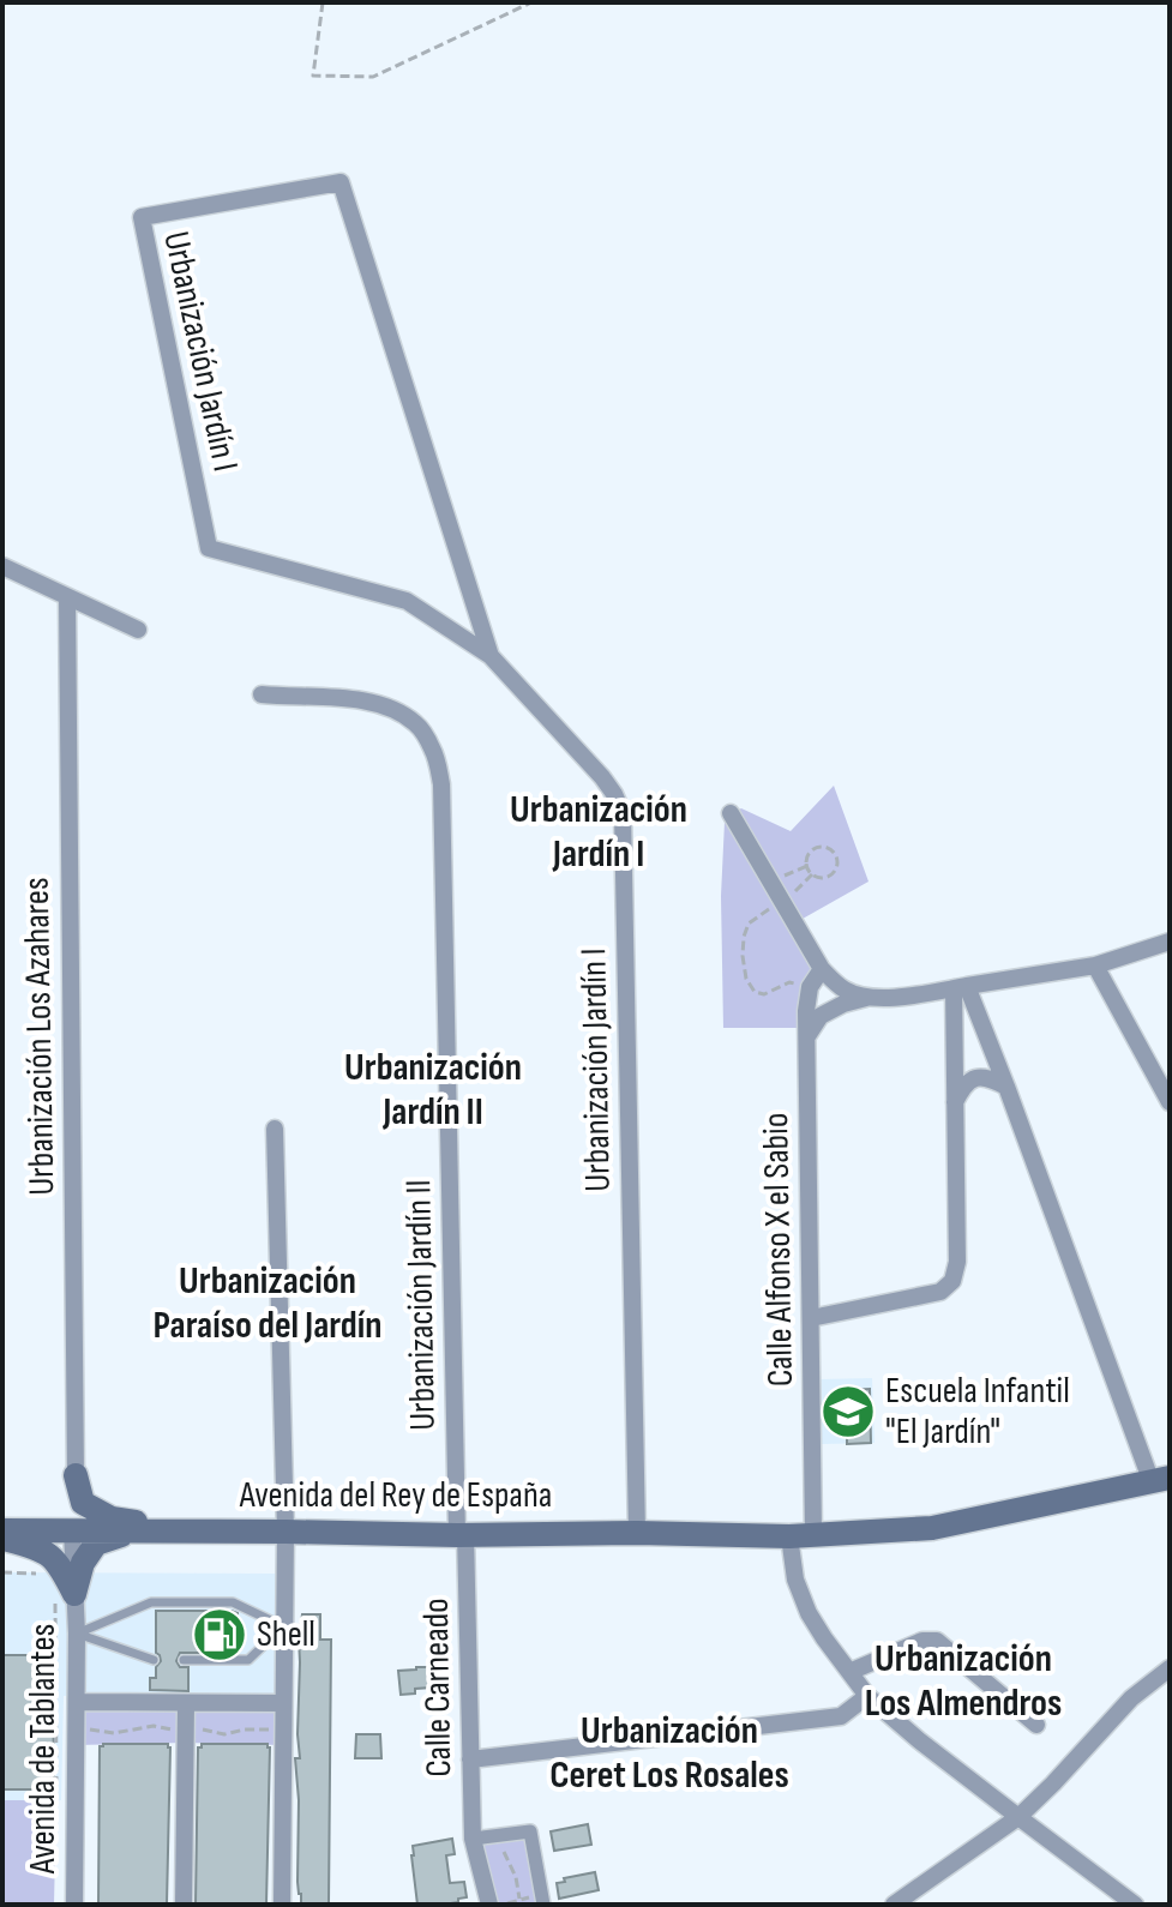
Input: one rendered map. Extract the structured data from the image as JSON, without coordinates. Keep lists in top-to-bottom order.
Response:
{
  "streets": {
    "main road": ["Avenida del Rey de España"],
    "street": [
      "Urbanización Jardín I",
      "Urbanización Los Azahares",
      "Calle Alfonso X el Sabio",
      "Urbanización Jardín II",
      "Calle Carneado",
      "Avenida de Tablantes"
    ]
  },
  "crossings": [
    ["Urbanización Jardín I", "Avenida del Rey de España"],
    ["Calle Alfonso X el Sabio", "Avenida del Rey de España"],
    ["Urbanización Jardín II", "Avenida del Rey de España"],
    ["Urbanización Jardín II", "Calle Carneado"],
    ["Avenida del Rey de España", "Calle Carneado"],
    ["Avenida del Rey de España", "Avenida de Tablantes"]
  ],
  "districts": [
    "Urbanización Jardín I",
    "Urbanización Jardín II",
    "Urbanización Paraíso del Jardín",
    "Urbanización Los Almendros",
    "Urbanización Ceret Los Rosales"
  ],
  "places": {
    "school or university": ["Escuela Infantil \"El Jardín\""],
    "fuel station": ["Shell"]
  }
}
